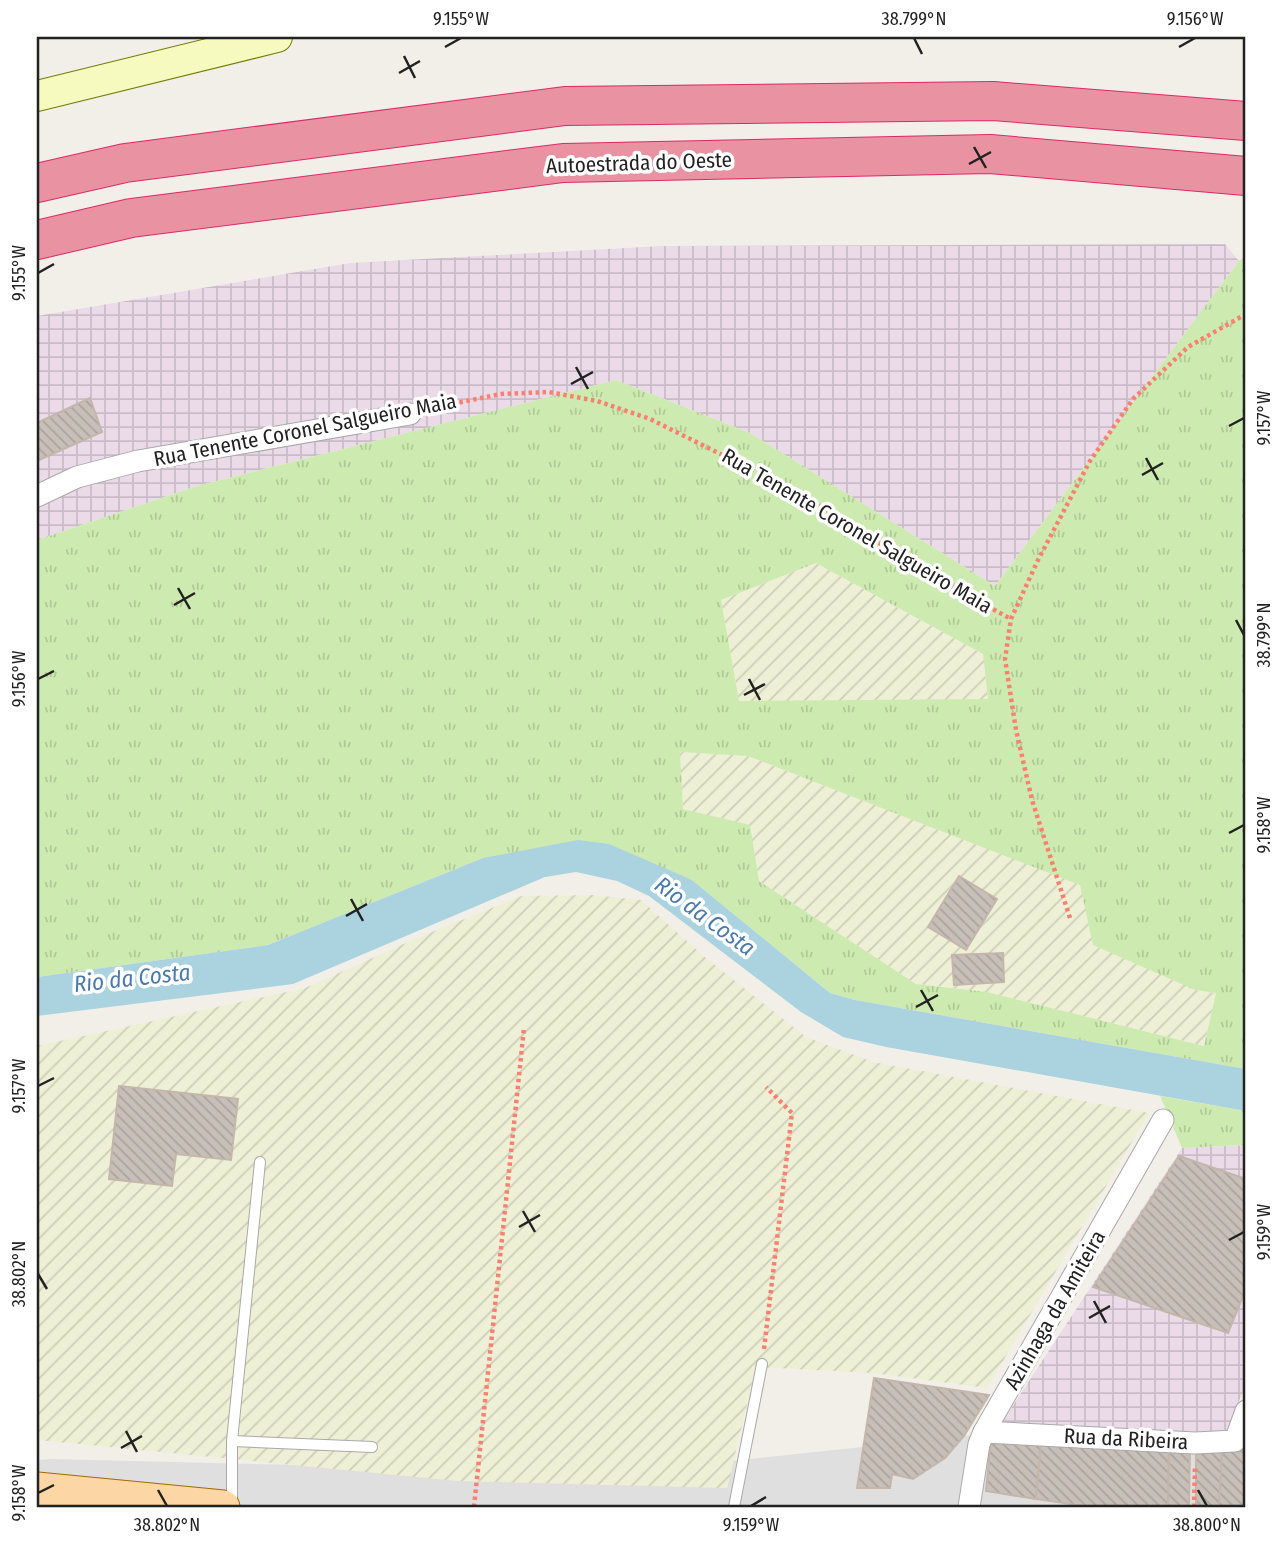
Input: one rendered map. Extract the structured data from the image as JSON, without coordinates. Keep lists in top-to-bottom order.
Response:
{
  "streets": {
    "highway": ["Autoestrada do Oeste"],
    "street": ["Rua Tenente Coronel Salgueiro Maia", "Azinhaga da Amiteira", "Rua da Ribeira"]
  },
  "crossings": [
    ["Azinhaga da Amiteira", "Rua da Ribeira"]
  ],
  "water": ["Rio da Costa"],
  "coordinates": [
    "9.155°W",
    "38.799°N",
    "9.156°W",
    "9.157°W",
    "9.158°W",
    "9.159°W",
    "38.802°N",
    "38.800°N"
  ]
}
